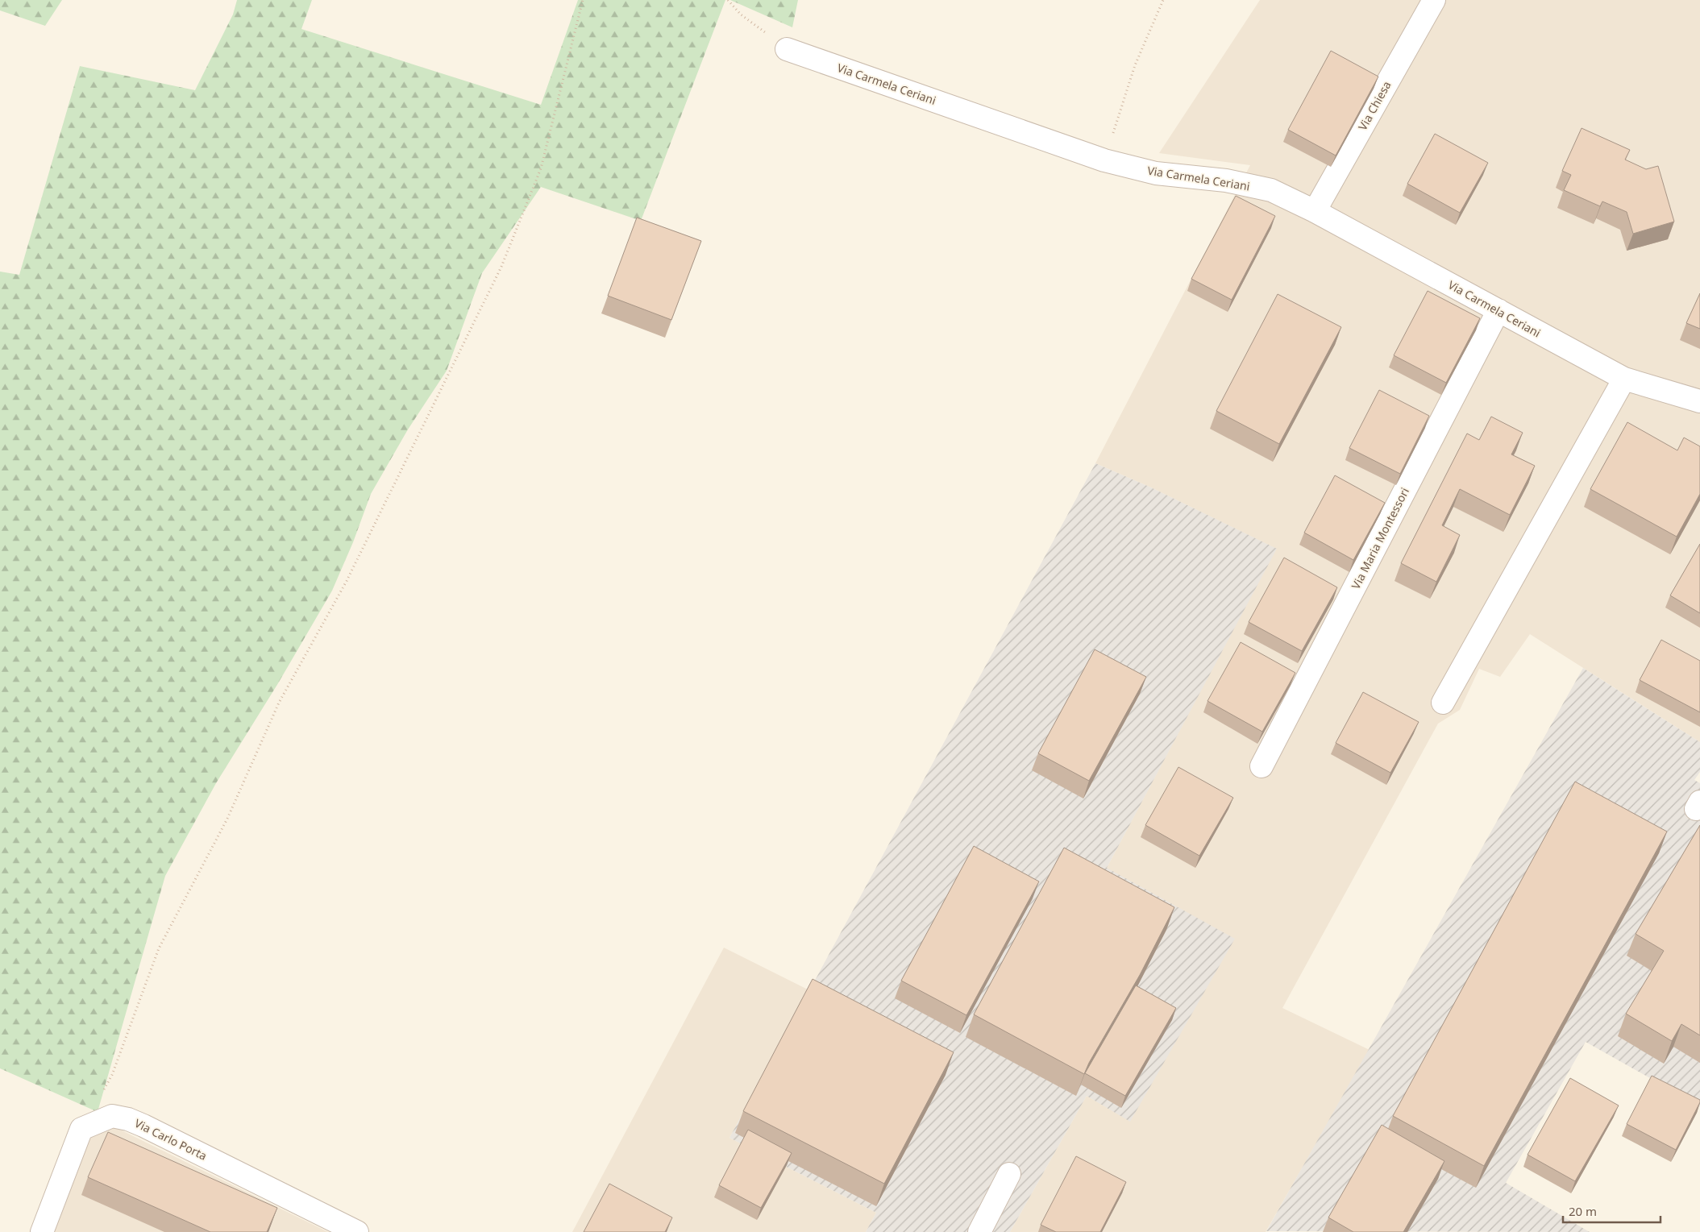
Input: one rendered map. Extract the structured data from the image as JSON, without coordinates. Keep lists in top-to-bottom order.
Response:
{
  "streets": {
    "street": [
      "Via Carmela Ceriani",
      "Via Chiesa",
      "Via Maria Montessori",
      "Via Carlo Porta"
    ]
  },
  "crossings": [
    ["Via Carmela Ceriani", "Via Chiesa"],
    ["Via Carmela Ceriani", "Via Maria Montessori"]
  ],
  "scale_bar": "20 m"
}
